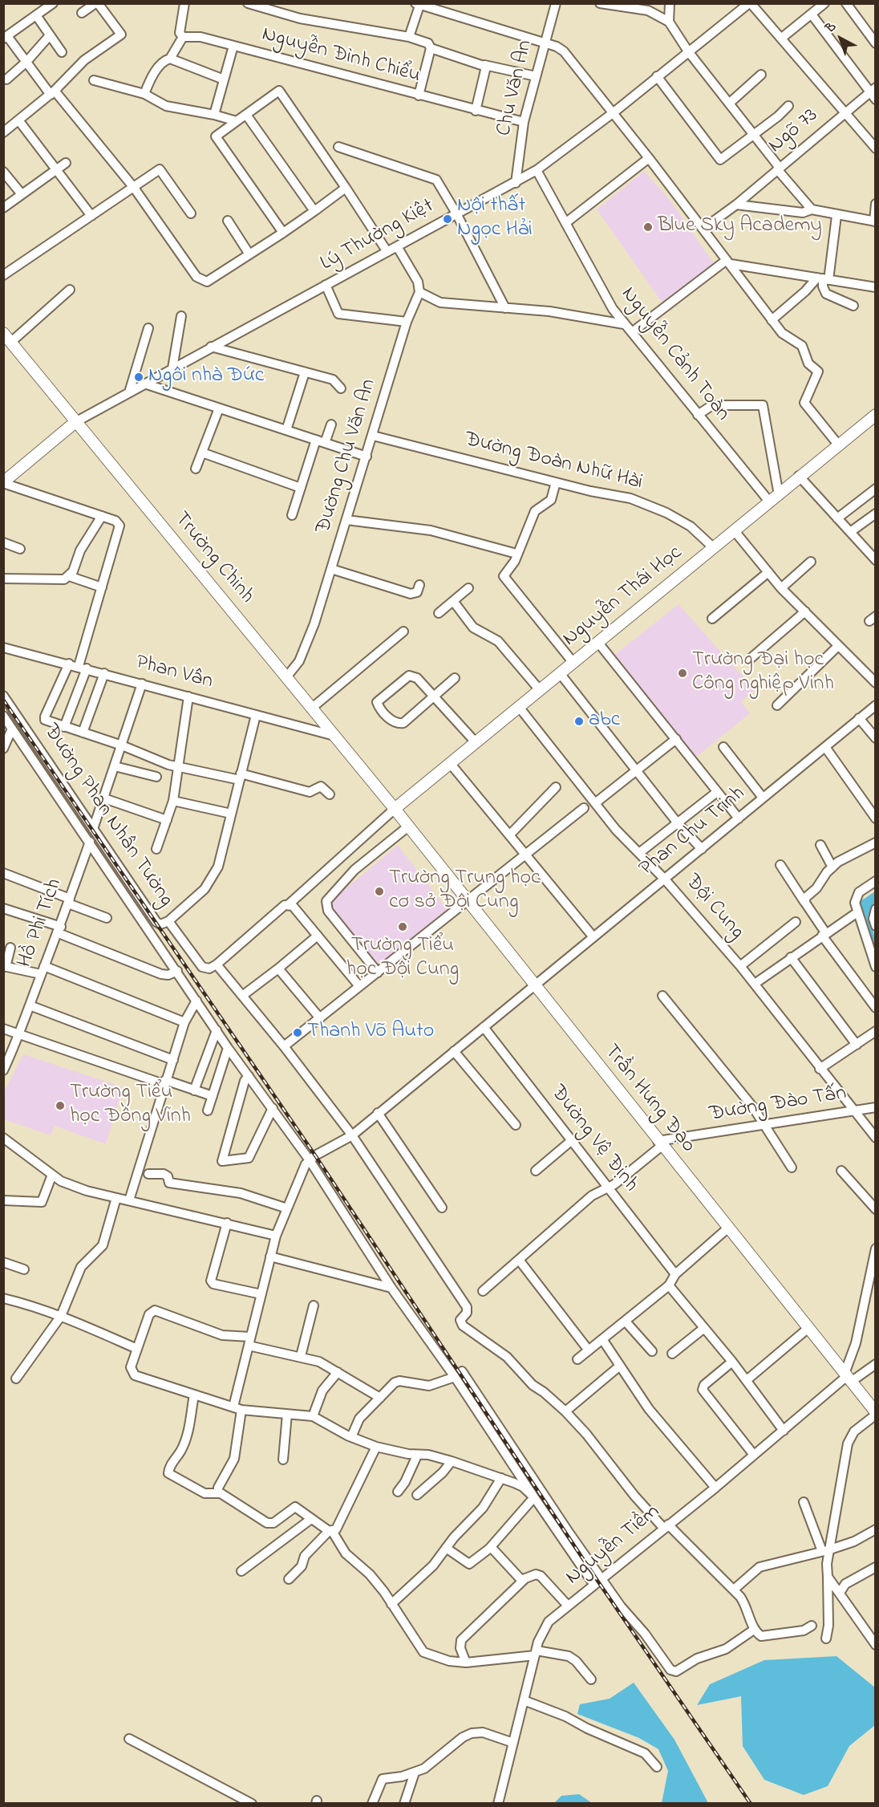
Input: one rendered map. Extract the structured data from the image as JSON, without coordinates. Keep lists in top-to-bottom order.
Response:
{
  "streets": {
    "main road": ["Trường Chinh", "Nguyễn Thái Học", "Trần Hưng Đạo"],
    "street": [
      "Nguyễn Đình Chiểu",
      "Chu Văn An",
      "Ngõ 73",
      "Lý Thường Kiệt",
      "Nguyễn Cảnh Toàn",
      "Đường Chu Văn An",
      "Đường Đoàn Nhữ Hài",
      "Phan Vân",
      "Đường Phan Nhân Tường",
      "Phan Chu Trinh",
      "Đội Cung",
      "Hồ Phi Tích",
      "Đường Đào Tấn",
      "Đường Vệ Định",
      "Nguyễn Tiềm"
    ]
  },
  "crossings": [
    ["Nguyễn Đình Chiểu", "Chu Văn An"],
    ["Chu Văn An", "Lý Thường Kiệt"],
    ["Lý Thường Kiệt", "Nguyễn Cảnh Toàn"],
    ["Lý Thường Kiệt", "Trường Chinh"],
    ["Nguyễn Cảnh Toàn", "Nguyễn Thái Học"],
    ["Đường Chu Văn An", "Đường Đoàn Nhữ Hài"],
    ["Đường Chu Văn An", "Trường Chinh"],
    ["Đường Đoàn Nhữ Hài", "Nguyễn Thái Học"],
    ["Trường Chinh", "Nguyễn Thái Học"],
    ["Trường Chinh", "Phan Vân"],
    ["Trường Chinh", "Trần Hưng Đạo"],
    ["Nguyễn Thái Học", "Đội Cung"],
    ["Nguyễn Thái Học", "Trần Hưng Đạo"],
    ["Phan Chu Trinh", "Đội Cung"],
    ["Phan Chu Trinh", "Trần Hưng Đạo"],
    ["Phan Chu Trinh", "Đường Vệ Định"],
    ["Đội Cung", "Đường Đào Tấn"],
    ["Trần Hưng Đạo", "Đường Đào Tấn"],
    ["Trần Hưng Đạo", "Nguyễn Tiềm"]
  ],
  "places": [
    "Nội thất Ngọc Hải",
    "Blue Sky Academy",
    "Ngôi nhà Đức",
    "Trường Đại học Công nghiệp Vinh",
    "abc",
    "Trường Trung học cơ sở Đội Cung",
    "Trường Tiểu học Đội Cung",
    "Thanh Võ Auto",
    "Trường Tiểu học Đông Vĩnh"
  ],
  "north": "top left"
}
